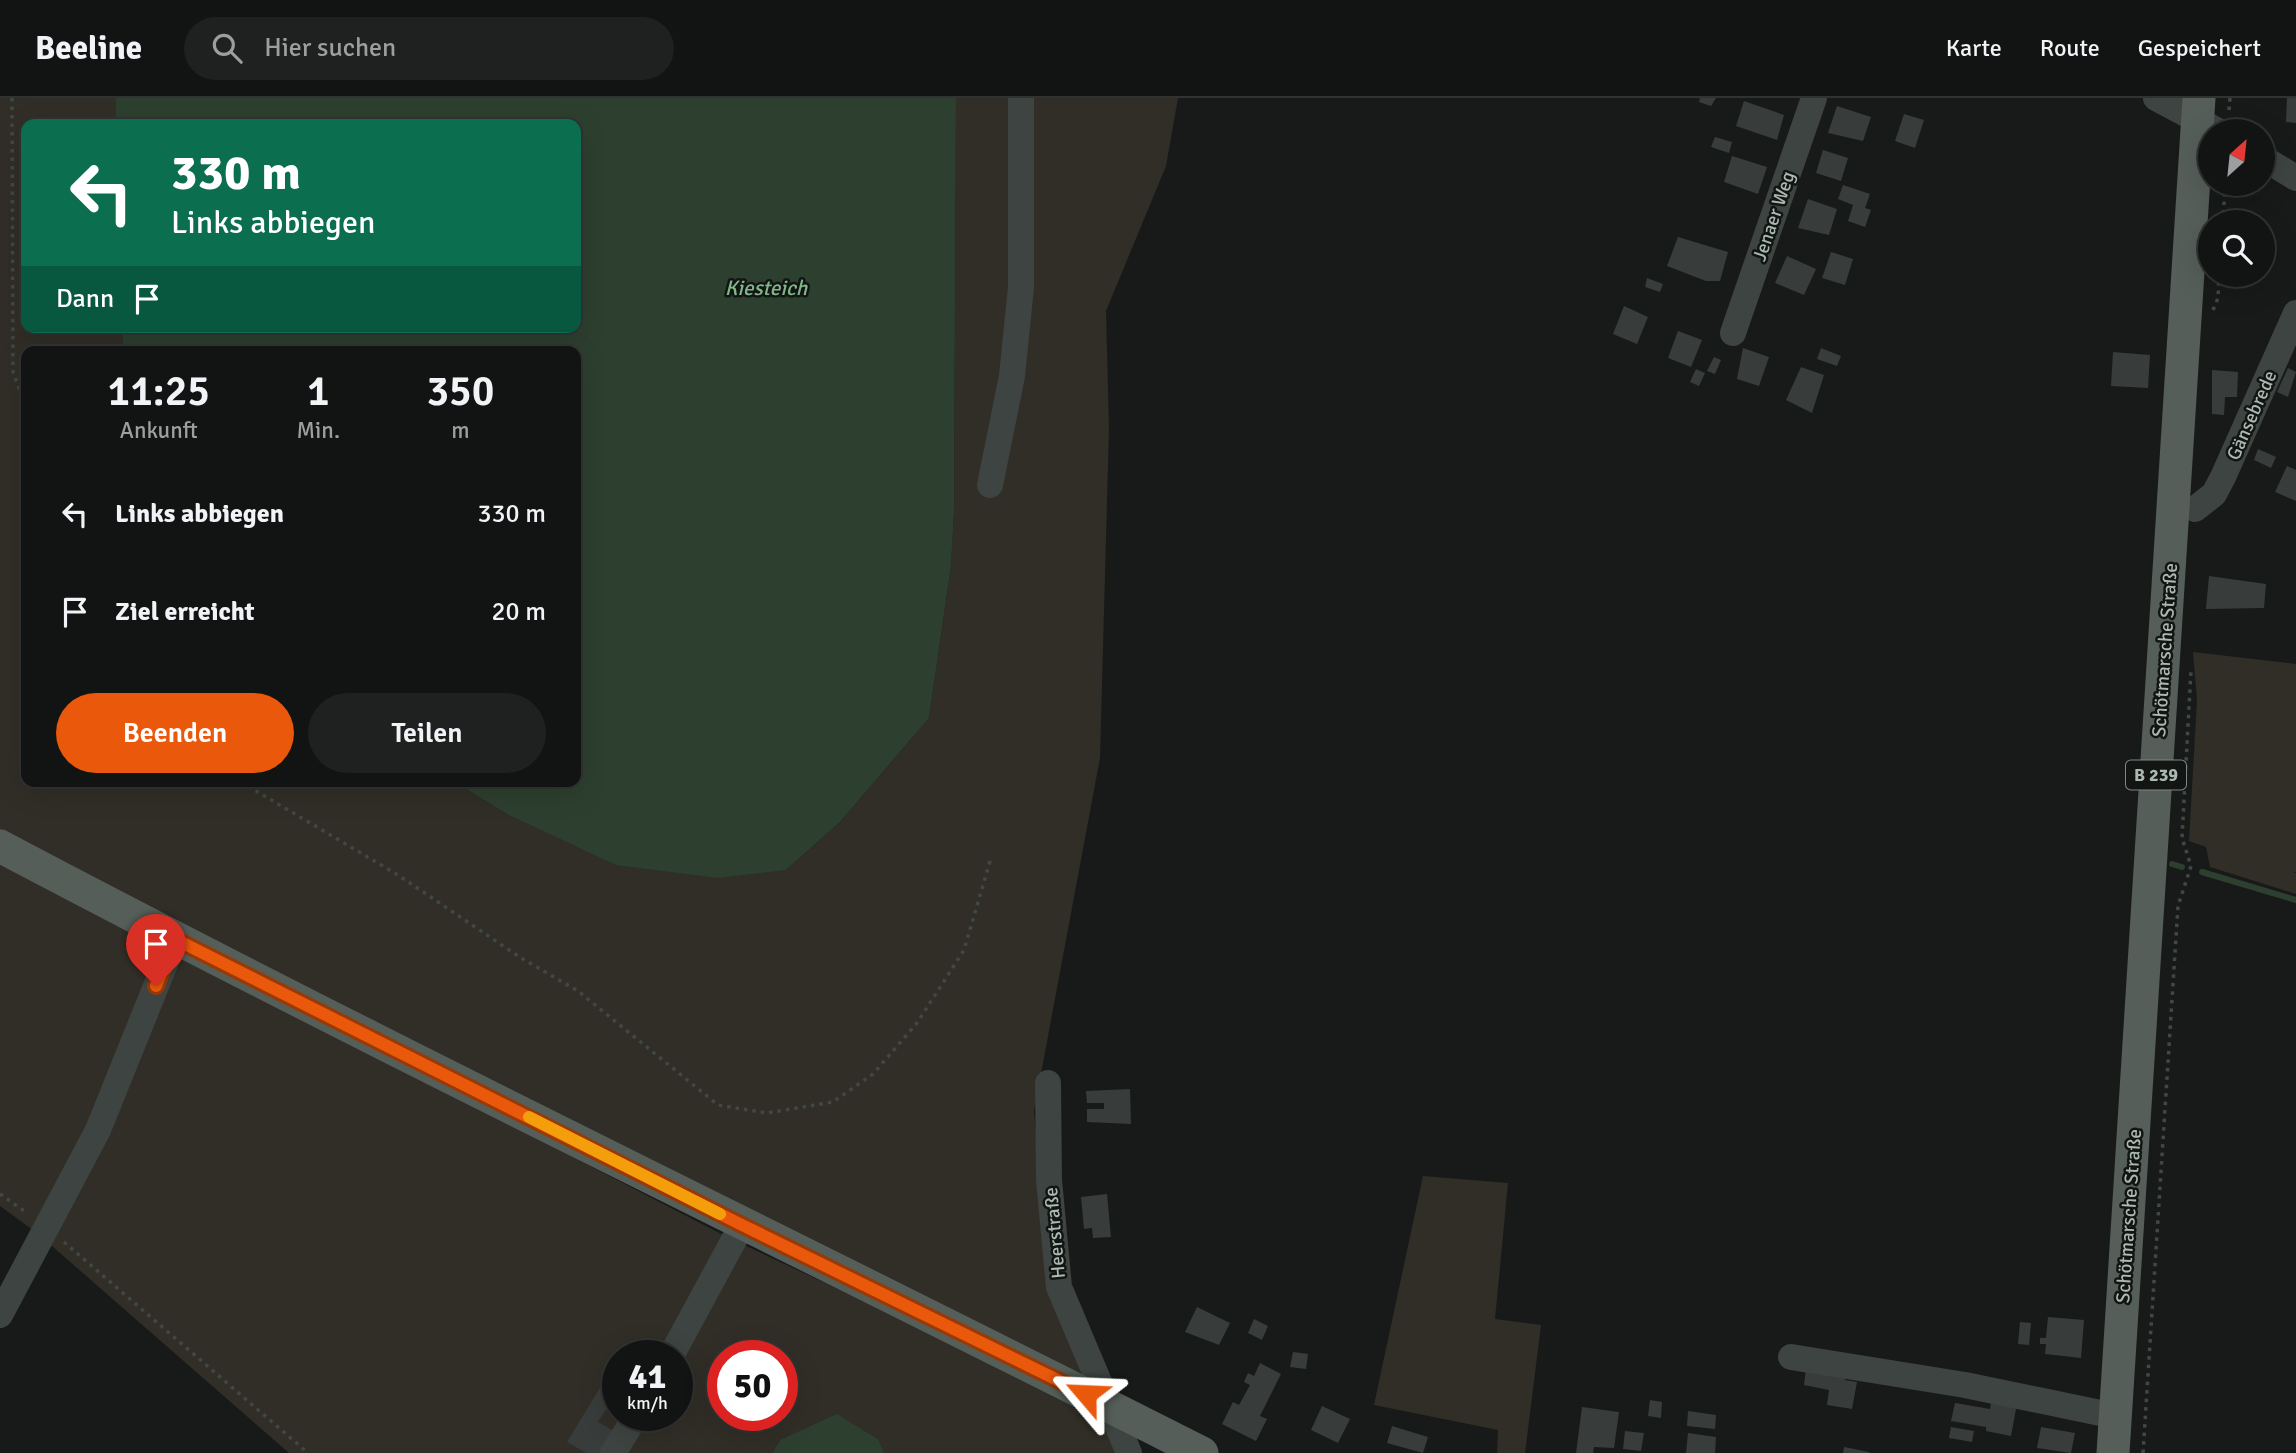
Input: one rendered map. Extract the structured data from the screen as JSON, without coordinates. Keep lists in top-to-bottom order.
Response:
{
  "streets": {
    "main road": ["Schötmarsche Straße", "B 239"],
    "street": ["Jenaer Weg", "Gänsebrede", "Heerstraße"]
  },
  "water": ["Kiesteich"],
  "north": "top right",
  "page": {
    "header": "Beeline",
    "search": "Hier suchen",
    "nav": ["Karte", "Route", "Gespeichert"],
    "turn": ["330 m", "Links abbiegen"],
    "then": "Dann",
    "eta": [
      "11:25",
      "Ankunft",
      "1",
      "Min.",
      "350",
      "m"
    ],
    "list": [
      {
        "name": "Links abbiegen",
        "value": "330 m"
      },
      {
        "name": "Ziel erreicht",
        "value": "20 m"
      }
    ],
    "buttons": ["Beenden", "Teilen"],
    "speed": "41 km/h",
    "limit": "50"
  }
}
